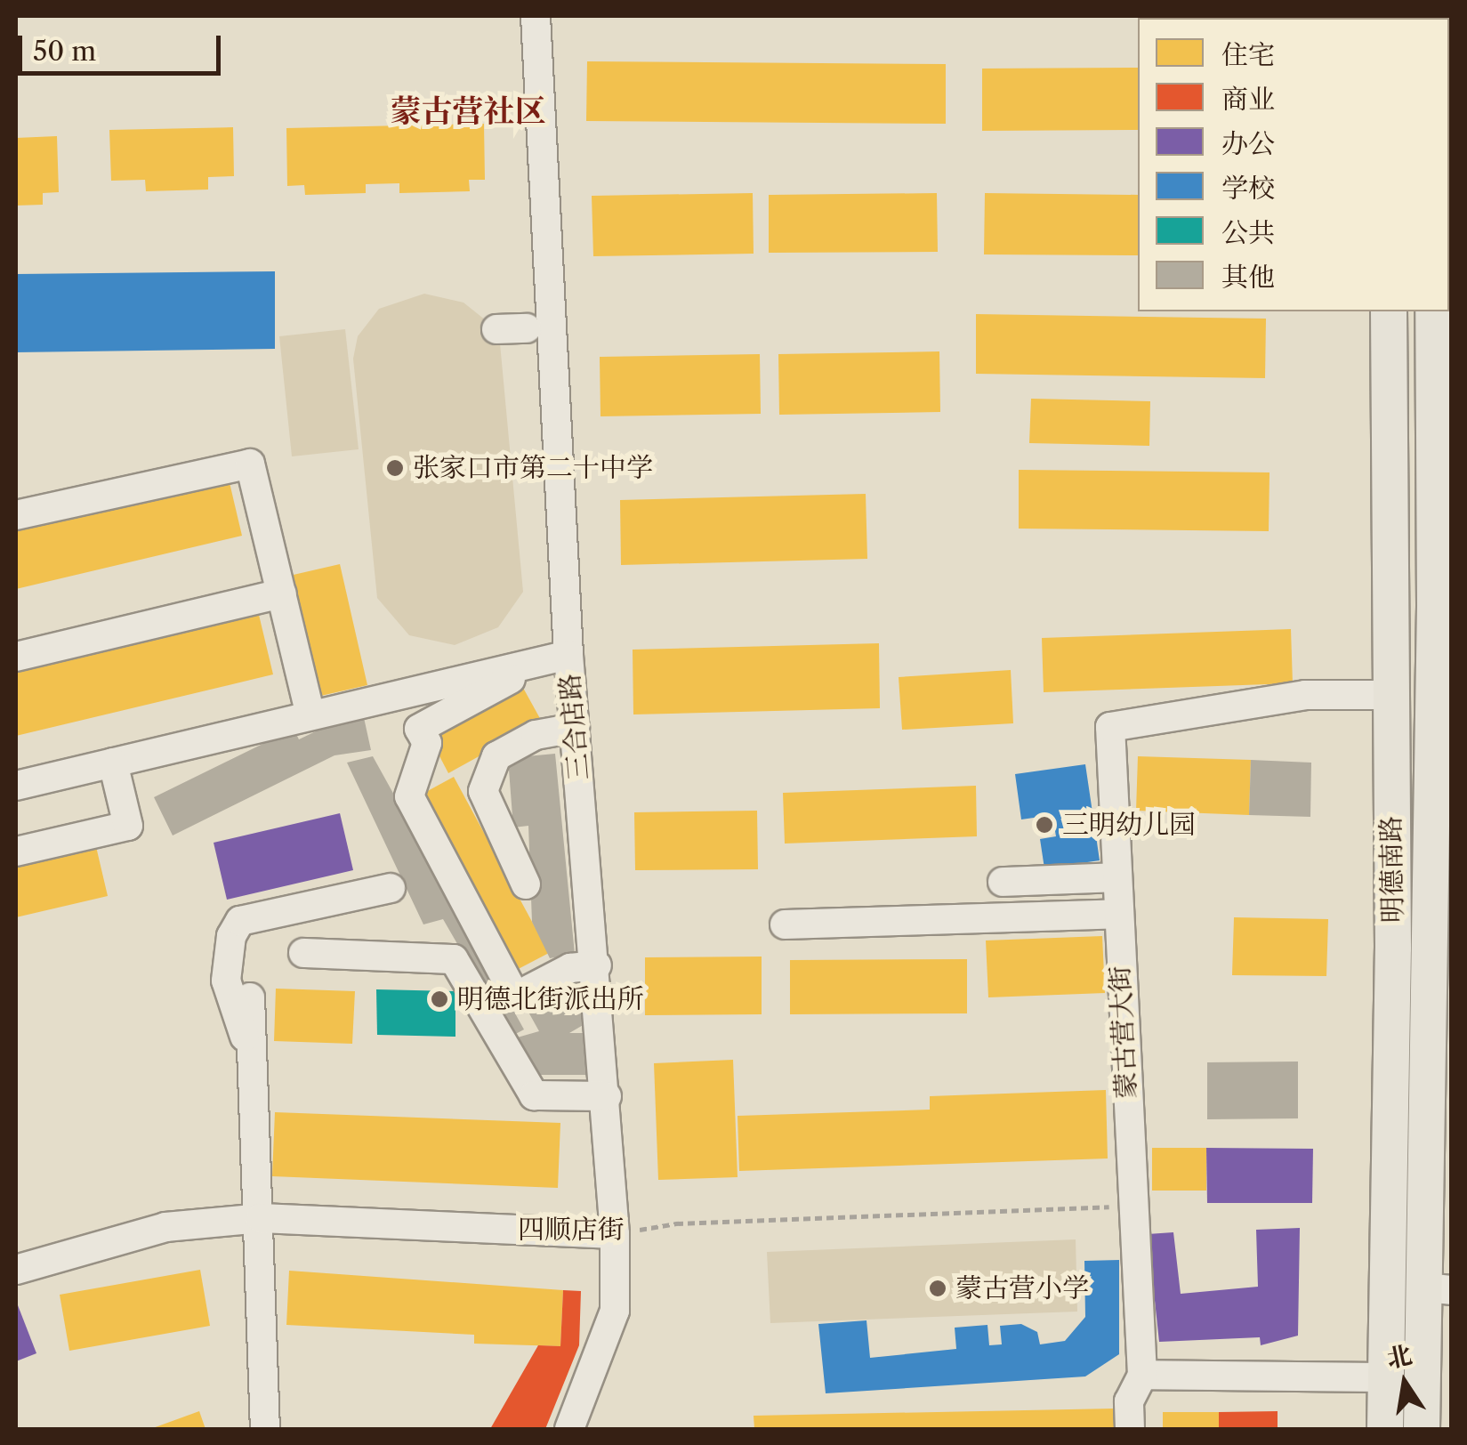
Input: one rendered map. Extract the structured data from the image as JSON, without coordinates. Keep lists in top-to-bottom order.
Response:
{
  "streets": {
    "main road": ["明德南路"],
    "street": ["三合店路", "蒙古营大街", "四顺店街"]
  },
  "crossings": [
    ["三合店路", "四顺店街"],
    ["明德南路", "蒙古营大街"],
    ["蒙古营大街", "四顺店街"]
  ],
  "districts": ["蒙古营社区"],
  "places": [
    "张家口市第二十中学",
    "三明幼儿园",
    "明德北街派出所",
    "蒙古营小学"
  ],
  "legend": [
    "住宅",
    "商业",
    "办公",
    "学校",
    "公共",
    "其他"
  ],
  "scale_bar": "50 m",
  "north": "top"
}
